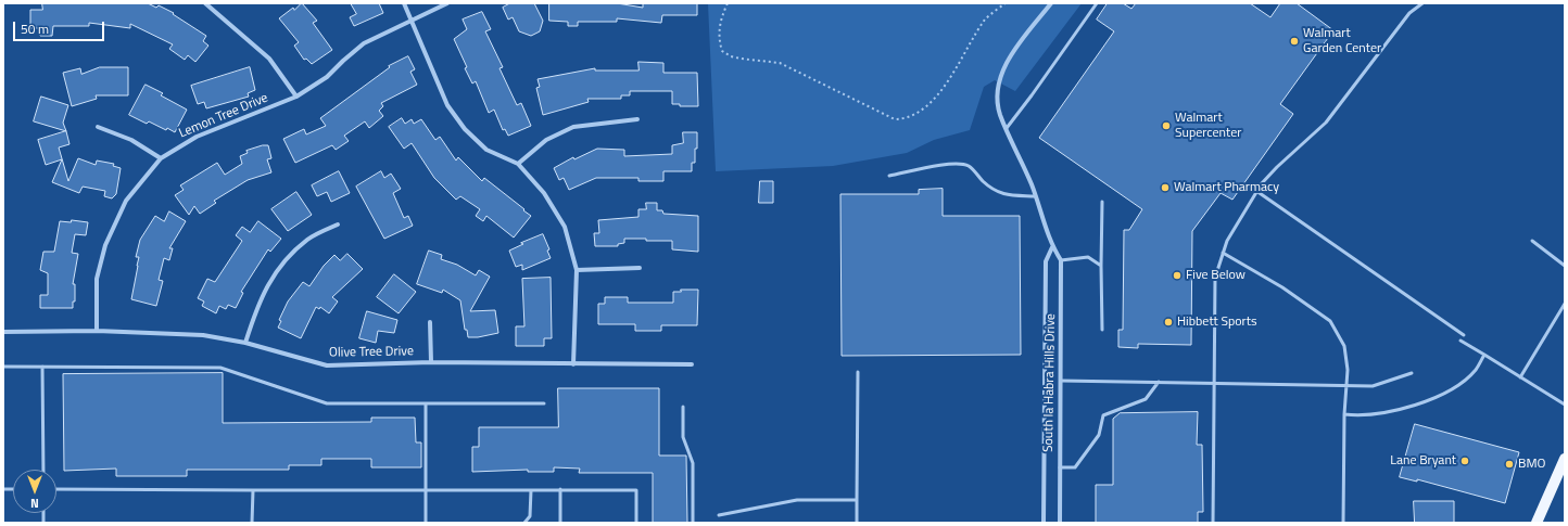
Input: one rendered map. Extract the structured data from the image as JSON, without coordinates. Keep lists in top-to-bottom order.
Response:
{
  "streets": {
    "street": ["Lemon Tree Drive", "Olive Tree Drive", "South la Habra Hills Drive"]
  },
  "crossings": [
    ["Lemon Tree Drive", "Olive Tree Drive"]
  ],
  "places": [
    "Walmart Garden Center",
    "Walmart Supercenter",
    "Walmart Pharmacy",
    "Five Below",
    "Hibbett Sports",
    "Lane Bryant",
    "BMO"
  ],
  "scale_bar": "50 m",
  "north": "bottom"
}
